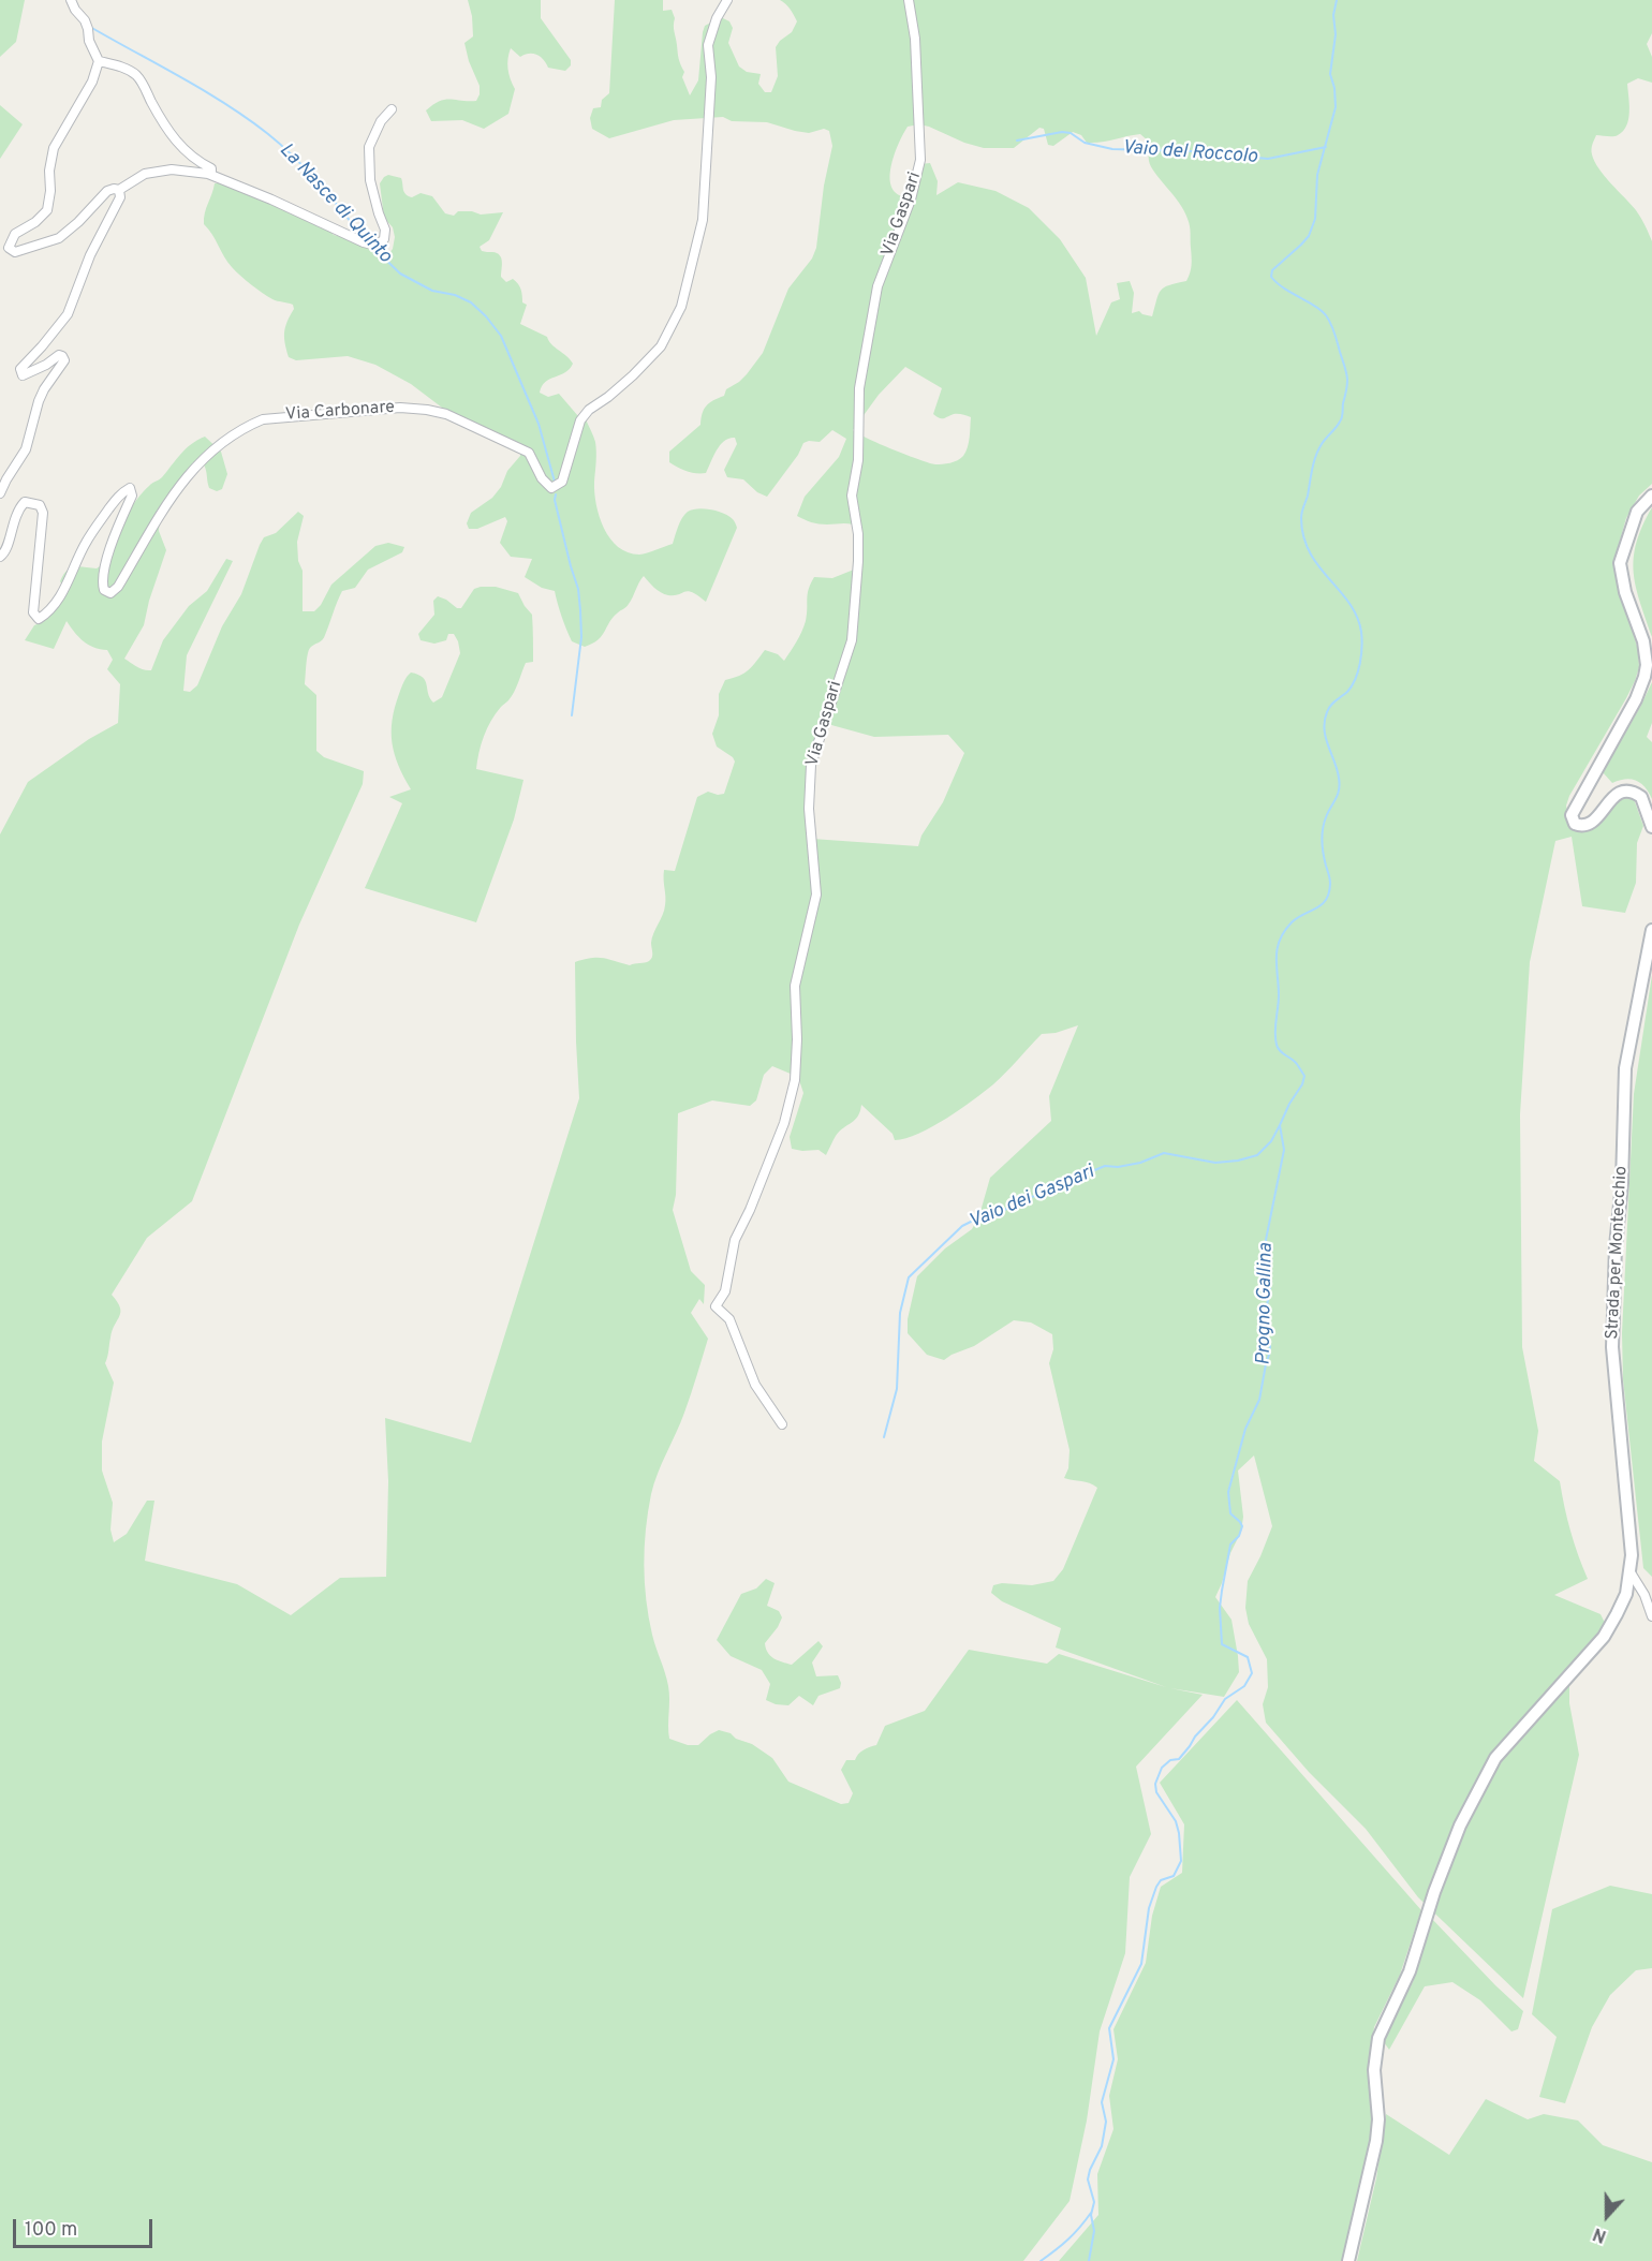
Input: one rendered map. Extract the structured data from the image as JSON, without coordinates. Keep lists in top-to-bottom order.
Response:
{
  "streets": {
    "street": ["Via Gaspari", "Via Carbonare", "Strada per Montecchio"]
  },
  "water": [
    "Vaio del Roccolo",
    "La Nasce di Quinto",
    "Vaio dei Gaspari",
    "Progno Gallina"
  ],
  "scale_bar": "100 m",
  "north": "bottom"
}
